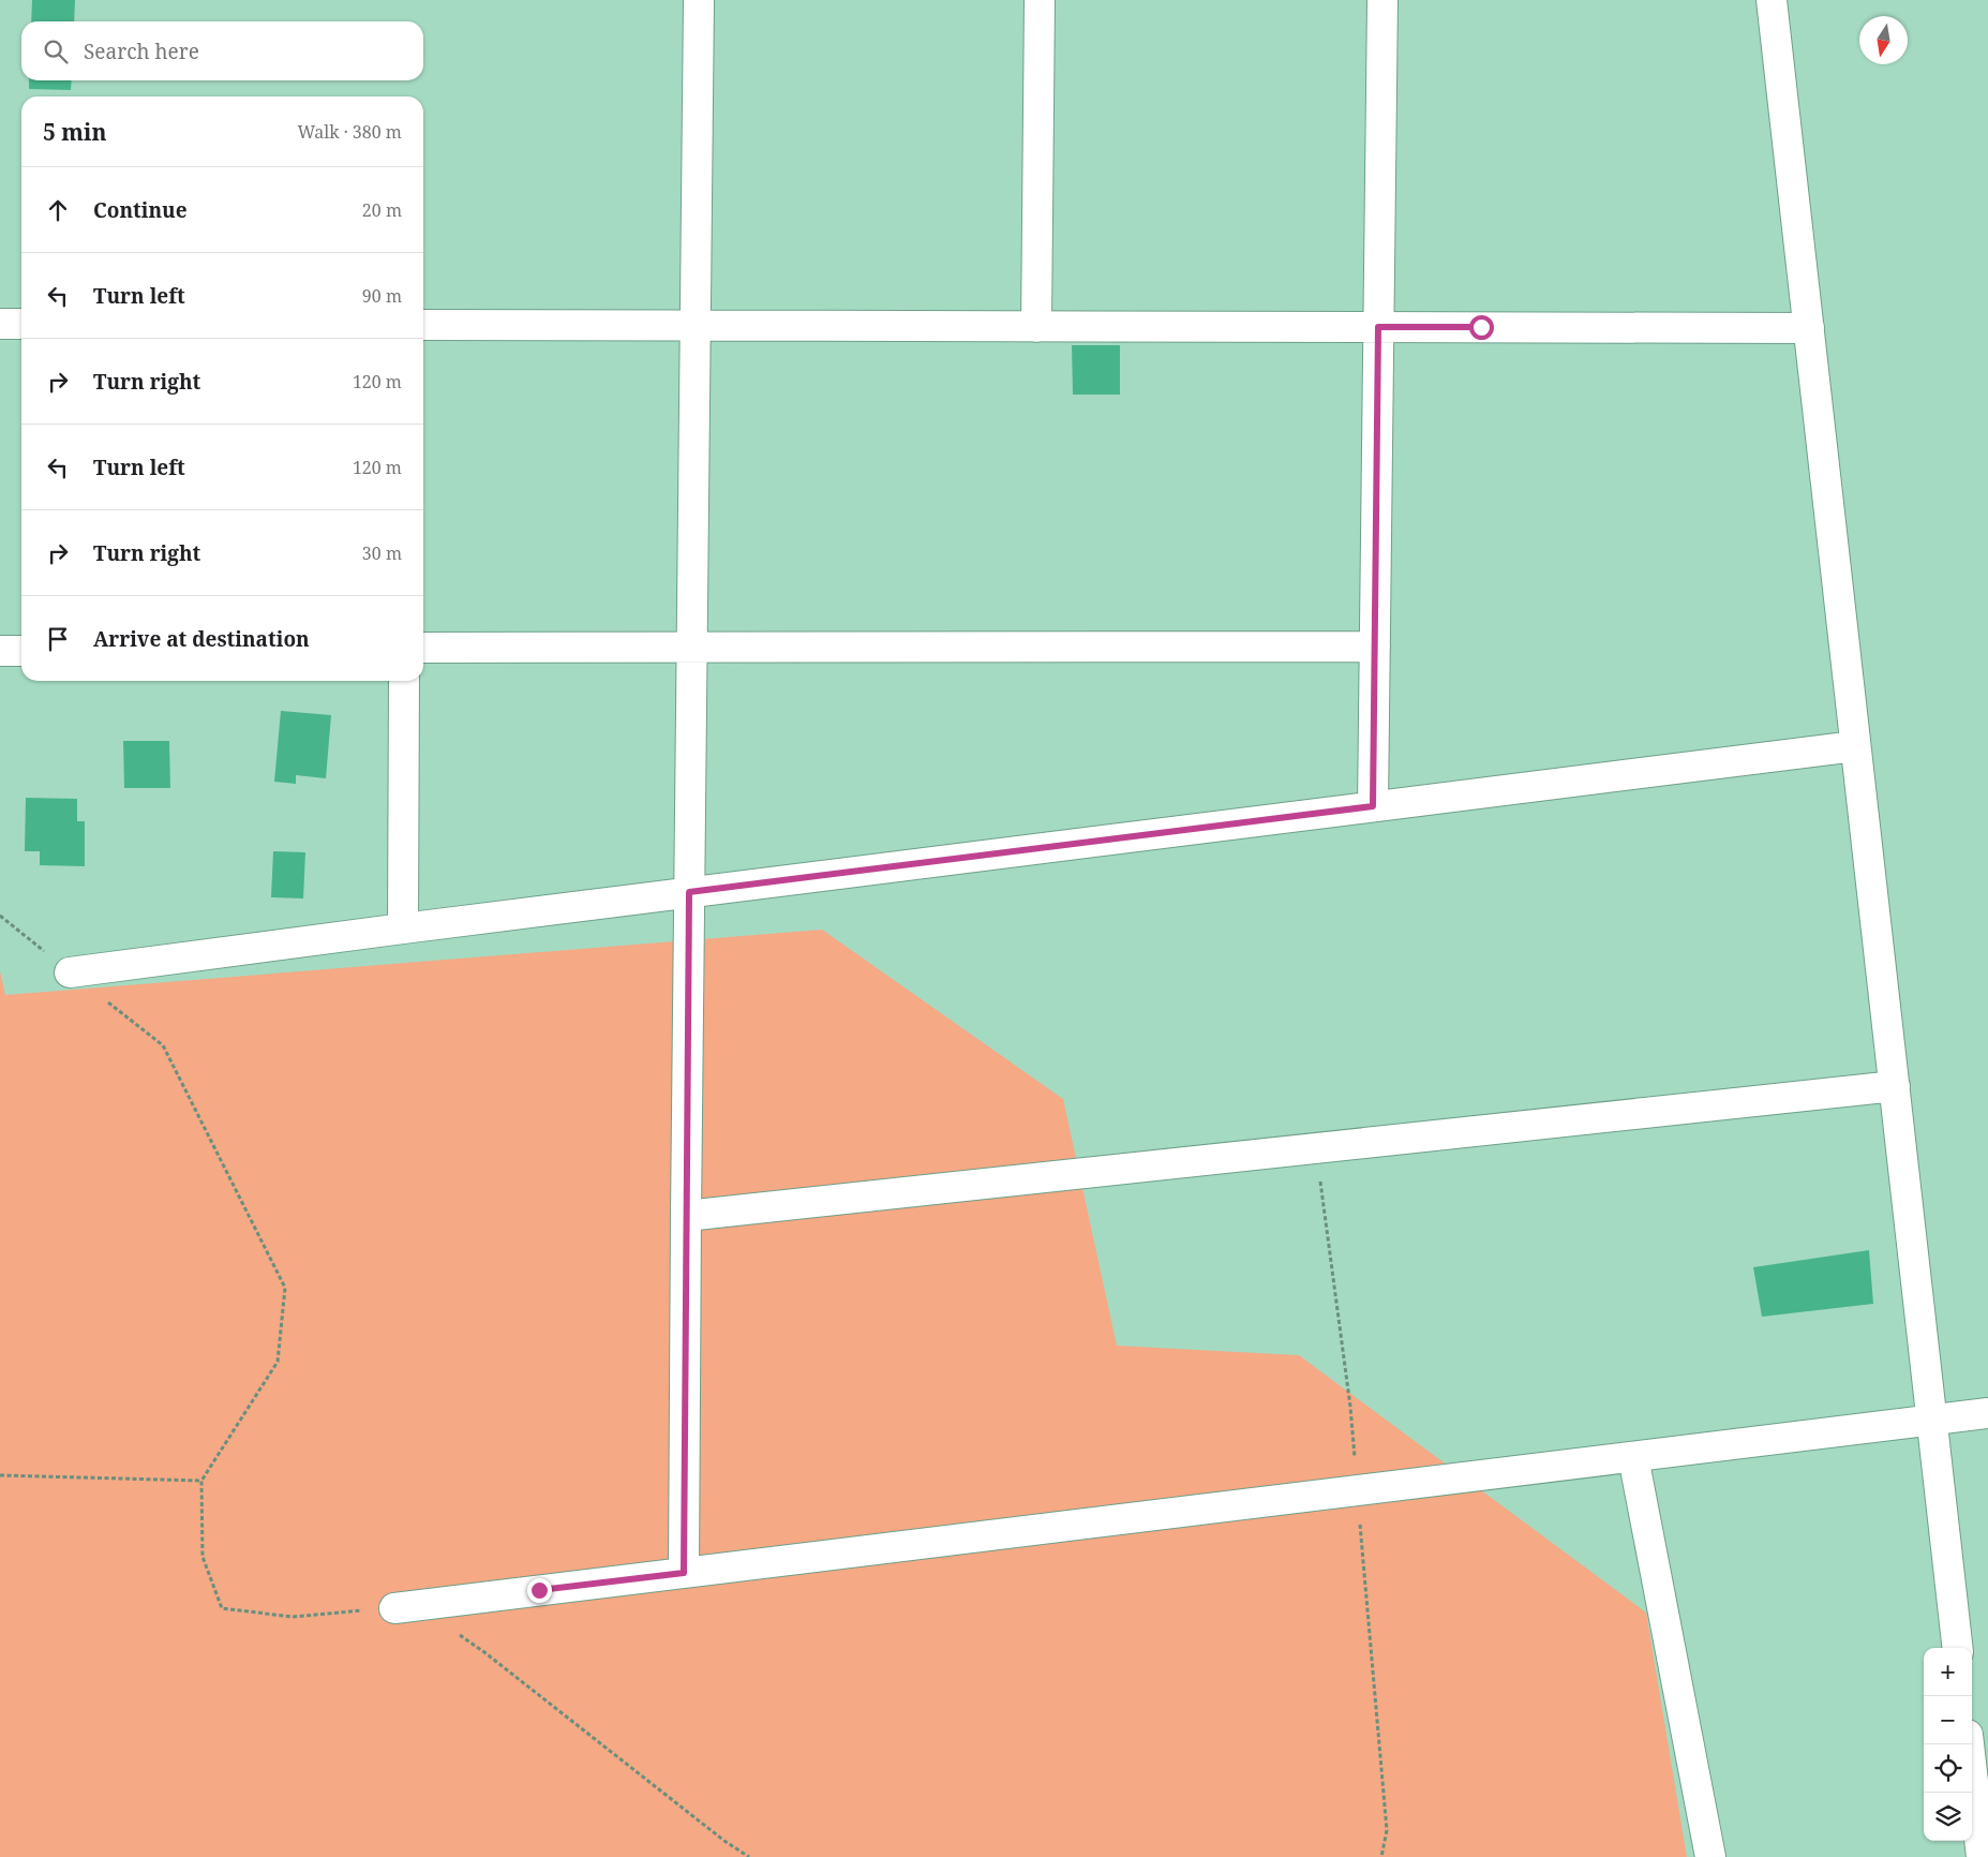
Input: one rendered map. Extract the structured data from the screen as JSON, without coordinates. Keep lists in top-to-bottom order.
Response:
{
  "north": "bottom",
  "page": {
    "search": "Search here",
    "heading": ["5 min", "Walk · 380 m"],
    "list": [
      ["Continue", "20 m"],
      ["Turn left", "90 m"],
      ["Turn right", "120 m"],
      ["Turn left", "120 m"],
      ["Turn right", "30 m"],
      "Arrive at destination"
    ],
    "map_buttons": ["+", "−"]
  }
}
